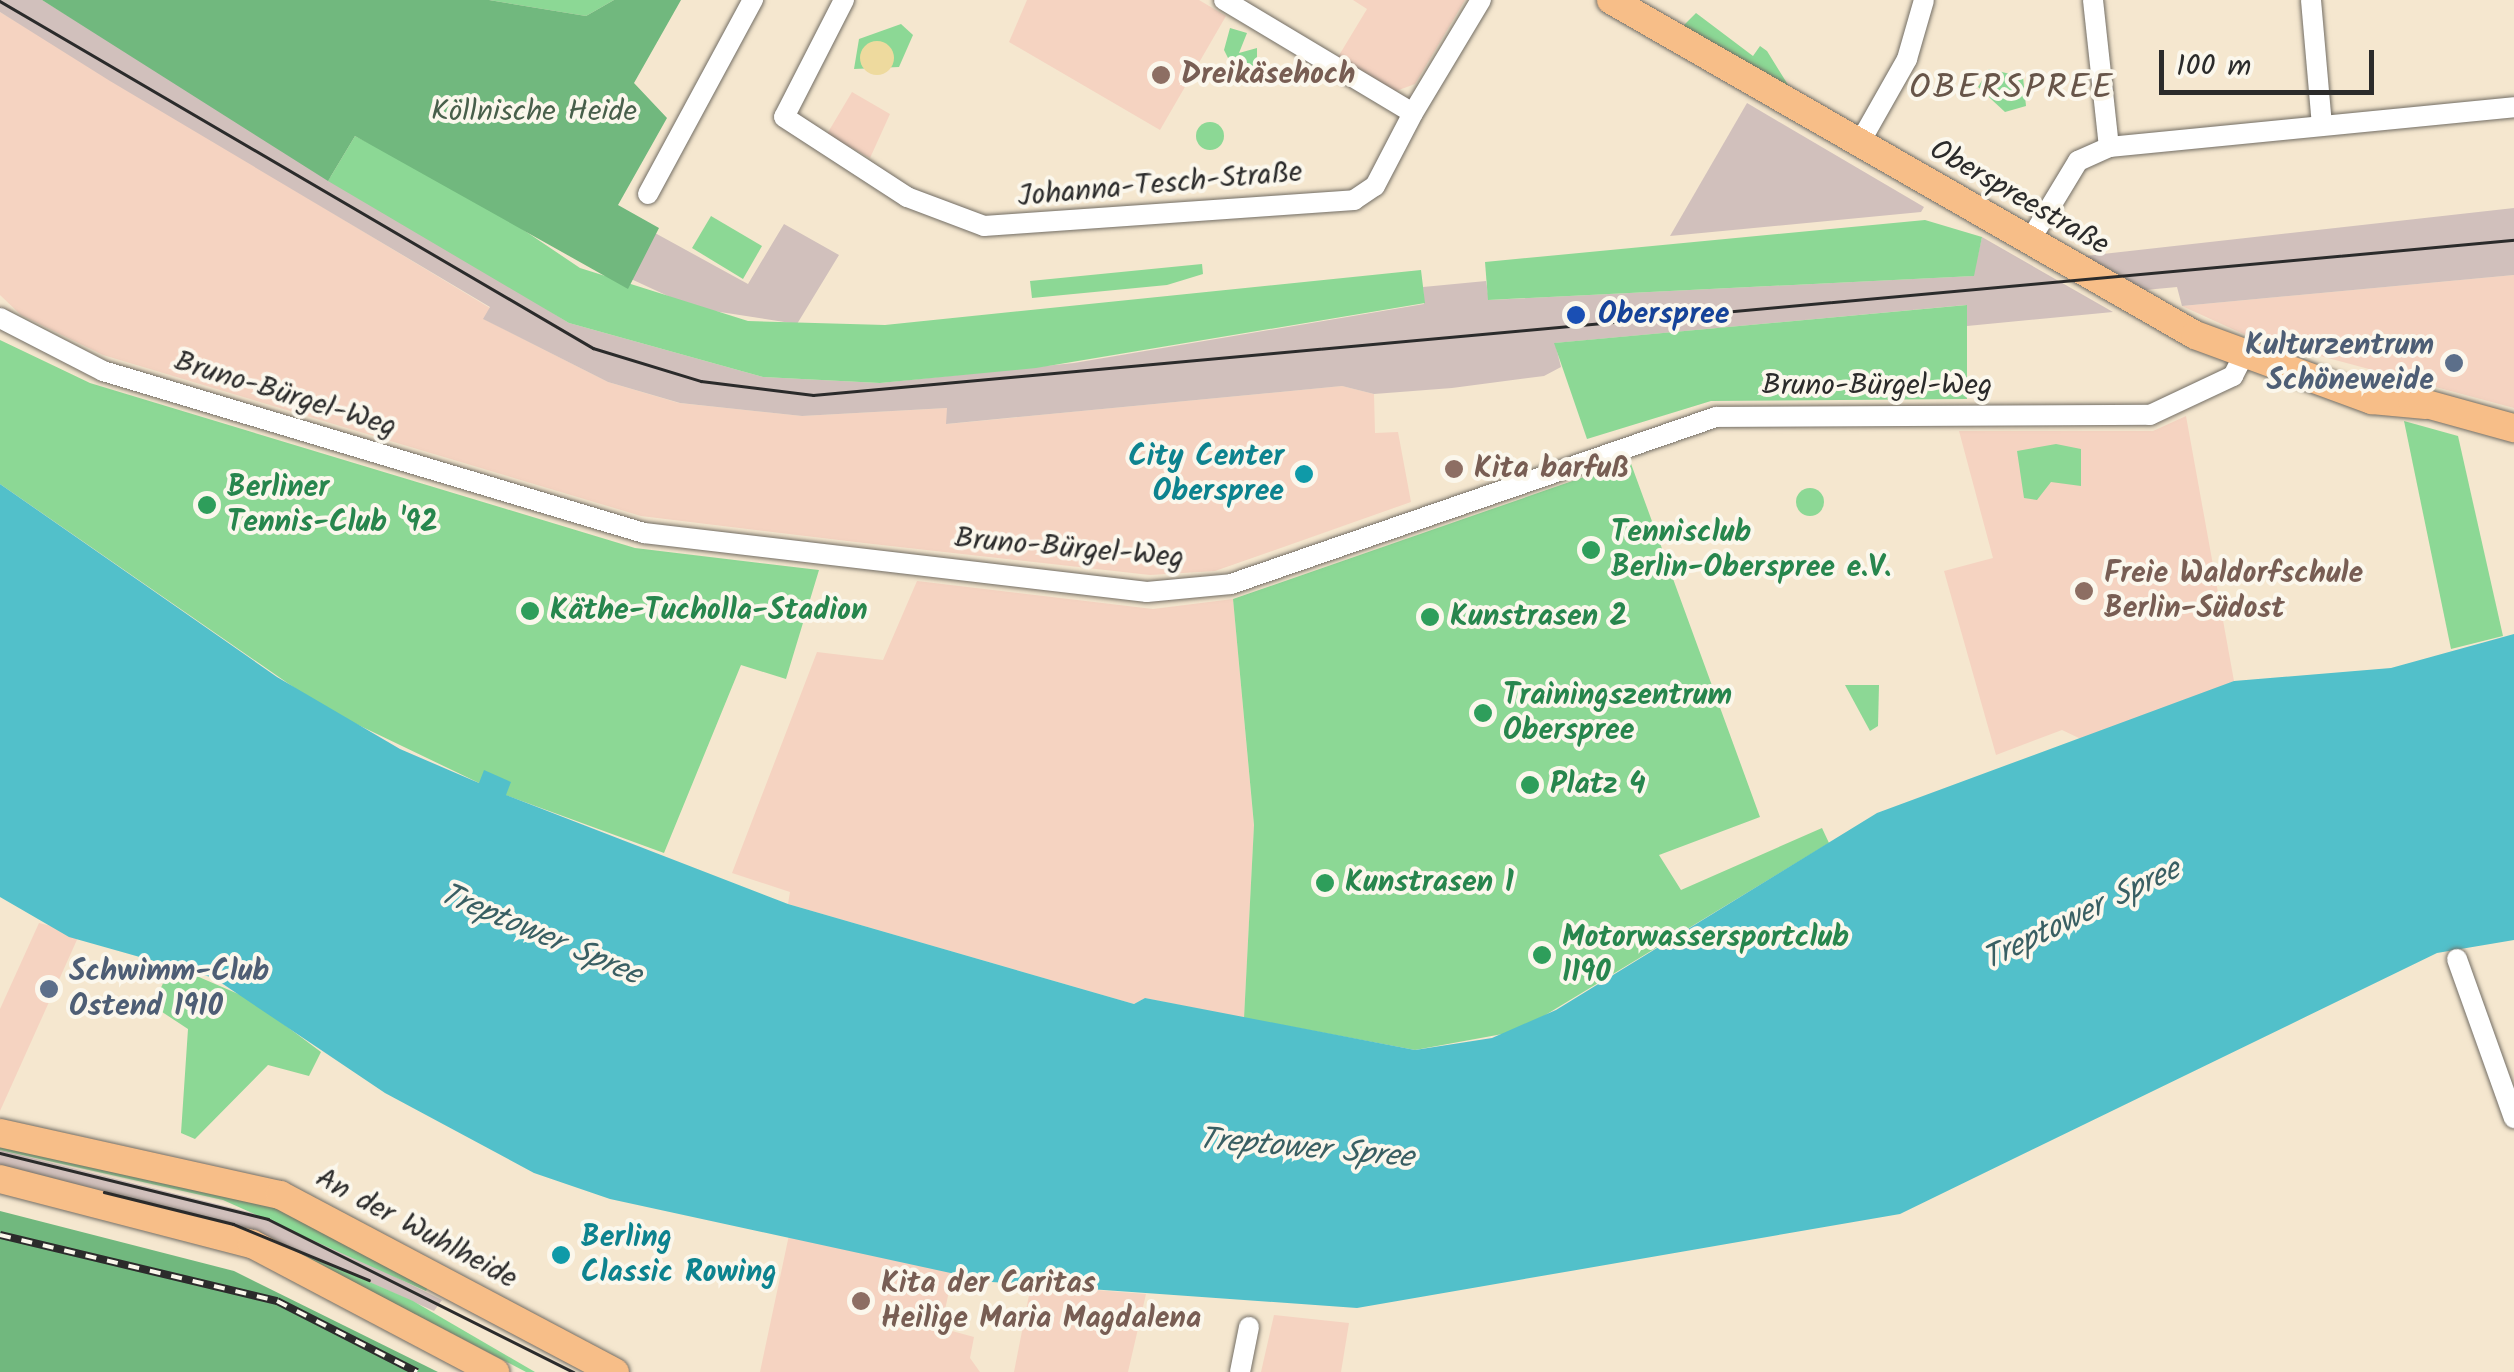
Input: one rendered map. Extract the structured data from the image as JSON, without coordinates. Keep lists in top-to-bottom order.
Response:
{
  "streets": {
    "main road": ["Oberspreestraße", "An der Wuhlheide"],
    "street": ["Johanna-Tesch-Straße", "Bruno-Bürgel-Weg"]
  },
  "crossings": [
    ["Oberspreestraße", "Bruno-Bürgel-Weg"]
  ],
  "districts": ["OBERSPREE"],
  "water": ["Treptower Spree"],
  "parks": ["Köllnische Heide"],
  "places": [
    "Dreikäsehoch",
    "Oberspree",
    "Kulturzentrum Schöneweide",
    "Kita barfuß",
    "City Center Oberspree",
    "Berliner Tennis-Club '92",
    "Tennisclub Berlin-Oberspree e.V.",
    "Freie Waldorfschule Berlin-Südost",
    "Käthe-Tucholla-Stadion",
    "Kunstrasen 2",
    "Trainingszentrum Oberspree",
    "Platz 4",
    "Kunstrasen 1",
    "Motorwassersportclub 1190",
    "Schwimm-Club Ostend 1910",
    "Berling Classic Rowing",
    "Kita der Caritas Heilige Maria Magdalena"
  ],
  "scale_bar": "100 m"
}
